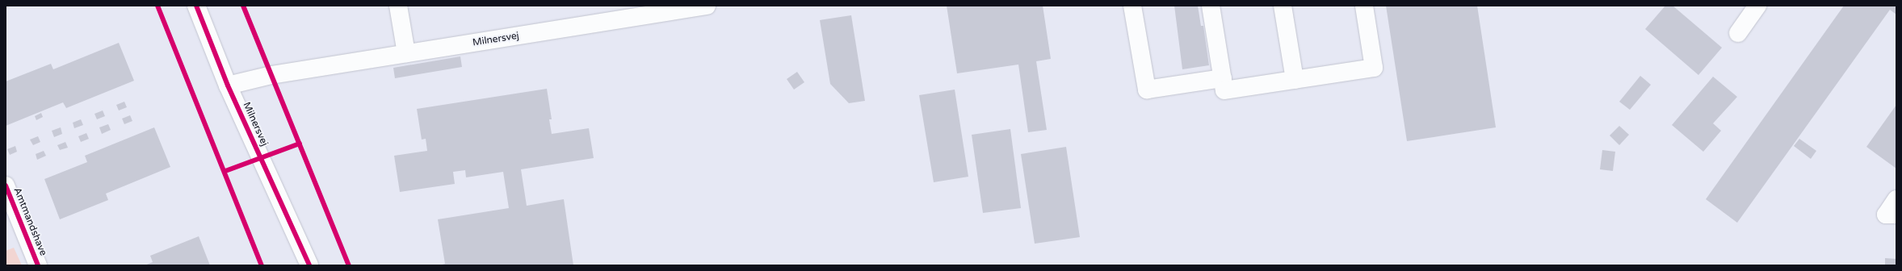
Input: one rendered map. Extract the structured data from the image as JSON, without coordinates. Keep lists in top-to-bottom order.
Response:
{
  "streets": {
    "street": ["Milnersvej", "Amtmandshave"]
  }
}
